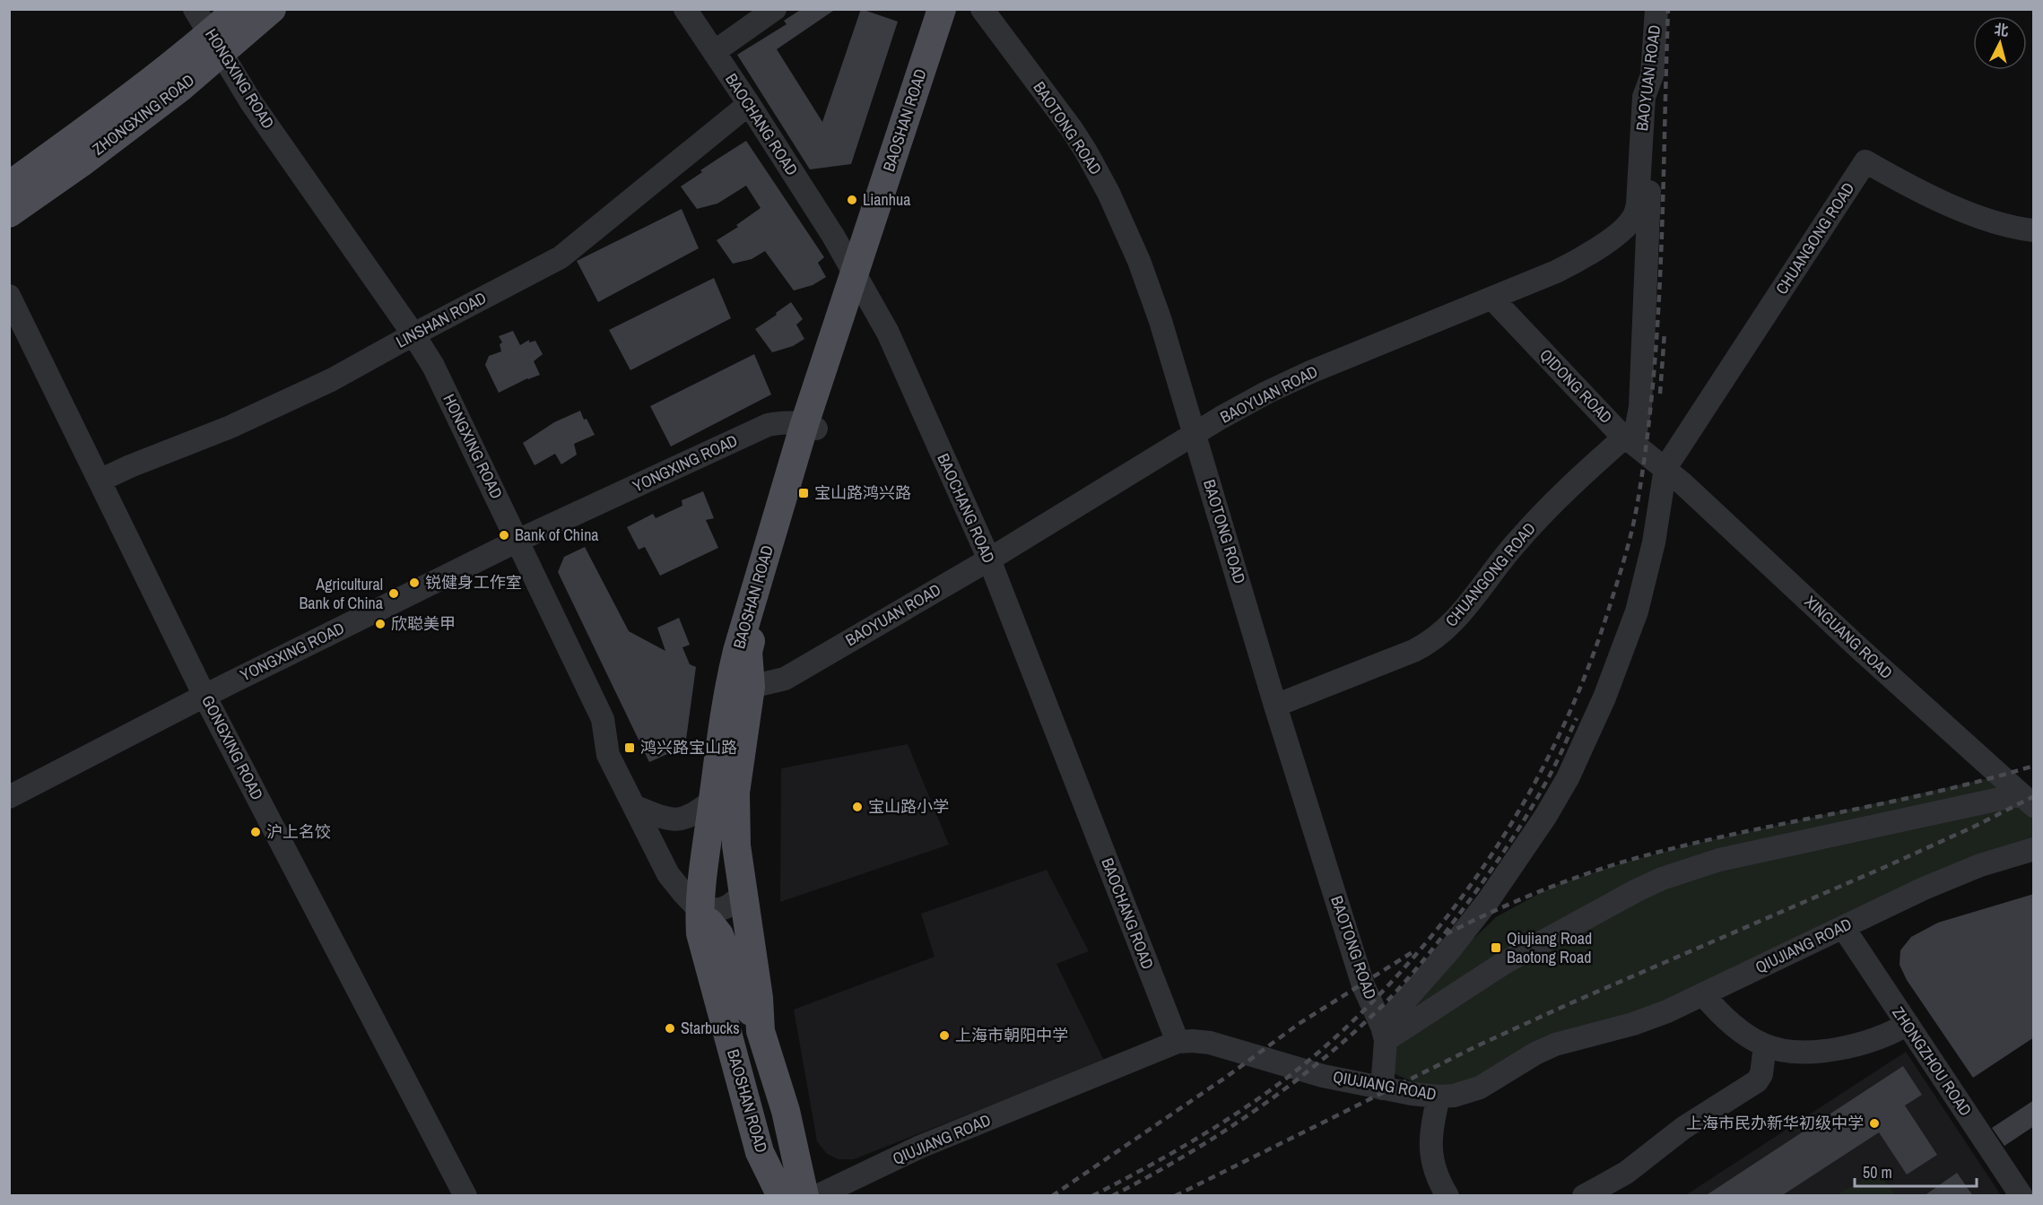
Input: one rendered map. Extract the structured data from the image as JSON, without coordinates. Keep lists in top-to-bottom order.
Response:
{
  "streets": {
    "main road": ["ZHONGXING ROAD", "BAOSHAN ROAD"],
    "street": [
      "BAOYUAN ROAD",
      "HONGXING ROAD",
      "BAOCHANG ROAD",
      "BAOTONG ROAD",
      "CHUANGONG ROAD",
      "LINSHAN ROAD",
      "QIDONG ROAD",
      "YONGXING ROAD",
      "XINGUANG ROAD",
      "GONGXING ROAD",
      "QIUJIANG ROAD",
      "ZHONGZHOU ROAD"
    ]
  },
  "crossings": [
    ["BAOYUAN ROAD", "BAOSHAN ROAD"],
    ["BAOYUAN ROAD", "BAOCHANG ROAD"],
    ["BAOYUAN ROAD", "BAOTONG ROAD"],
    ["BAOYUAN ROAD", "QIDONG ROAD"],
    ["HONGXING ROAD", "ZHONGXING ROAD"],
    ["HONGXING ROAD", "BAOSHAN ROAD"],
    ["HONGXING ROAD", "LINSHAN ROAD"],
    ["HONGXING ROAD", "YONGXING ROAD"],
    ["BAOSHAN ROAD", "BAOCHANG ROAD"],
    ["BAOSHAN ROAD", "YONGXING ROAD"],
    ["BAOCHANG ROAD", "LINSHAN ROAD"],
    ["BAOCHANG ROAD", "QIUJIANG ROAD"],
    ["BAOTONG ROAD", "CHUANGONG ROAD"],
    ["BAOTONG ROAD", "QIUJIANG ROAD"],
    ["CHUANGONG ROAD", "QIDONG ROAD"],
    ["CHUANGONG ROAD", "XINGUANG ROAD"],
    ["LINSHAN ROAD", "GONGXING ROAD"],
    ["QIDONG ROAD", "XINGUANG ROAD"],
    ["YONGXING ROAD", "GONGXING ROAD"],
    ["QIUJIANG ROAD", "ZHONGZHOU ROAD"]
  ],
  "places": {
    "other": [
      "Lianhua",
      "Bank of China",
      "锐健身工作室",
      "Agricultural Bank of China",
      "欣聪美甲",
      "宝山路小学",
      "沪上名饺",
      "Starbucks",
      "上海市朝阳中学",
      "上海市民办新华初级中学"
    ],
    "transit": ["宝山路鸿兴路", "鸿兴路宝山路", "Qiujiang Road Baotong Road"]
  },
  "scale_bar": "50 m",
  "north": "top"
}
